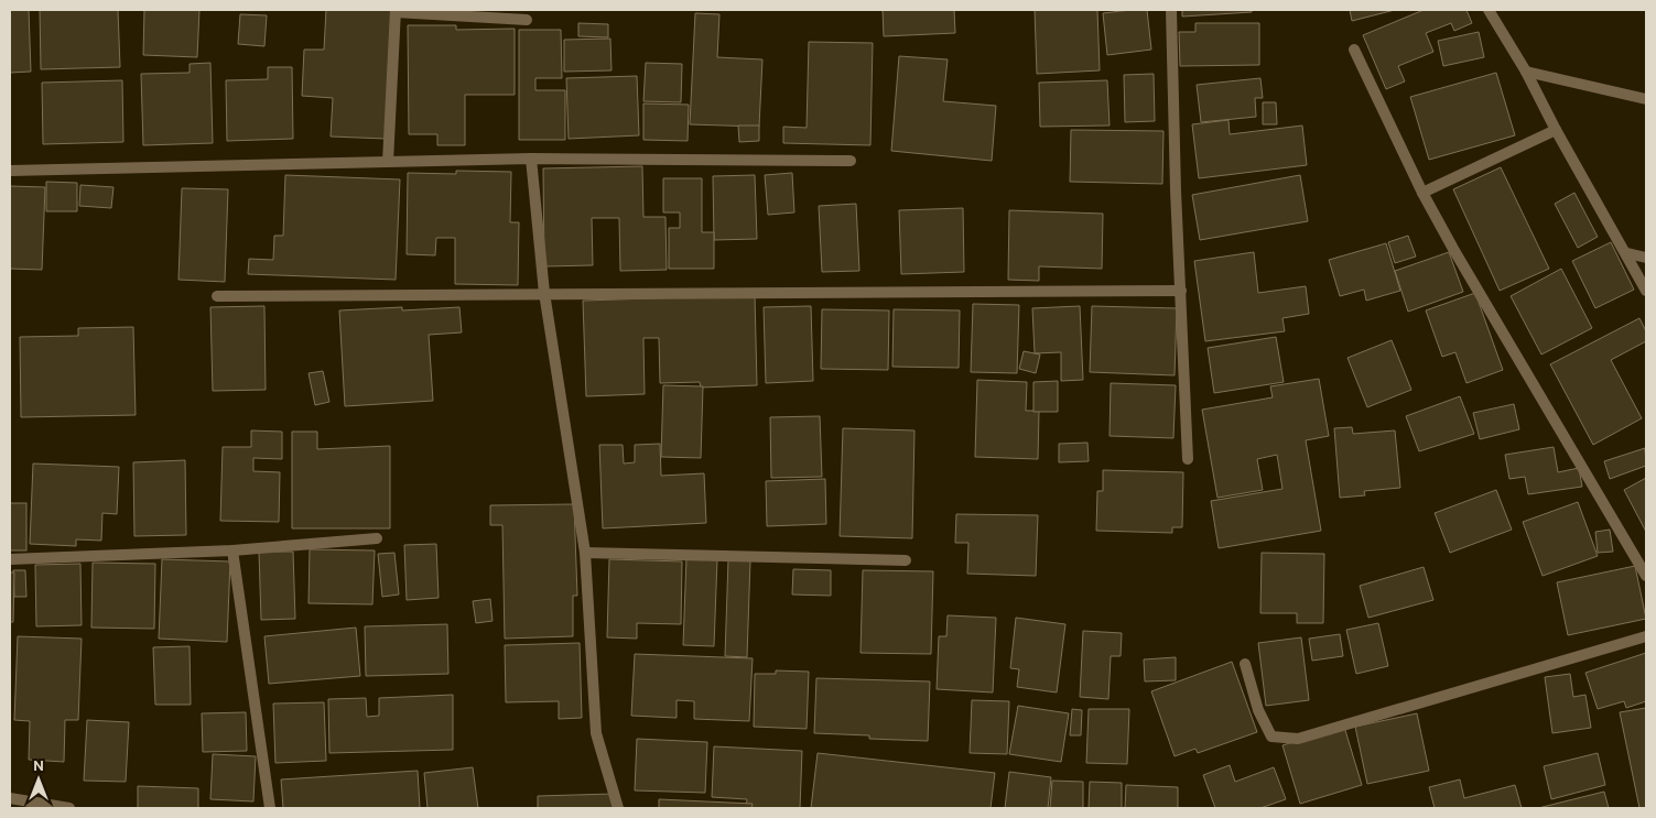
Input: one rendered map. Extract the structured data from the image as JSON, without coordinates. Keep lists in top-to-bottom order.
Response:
{
  "north": "top"
}
